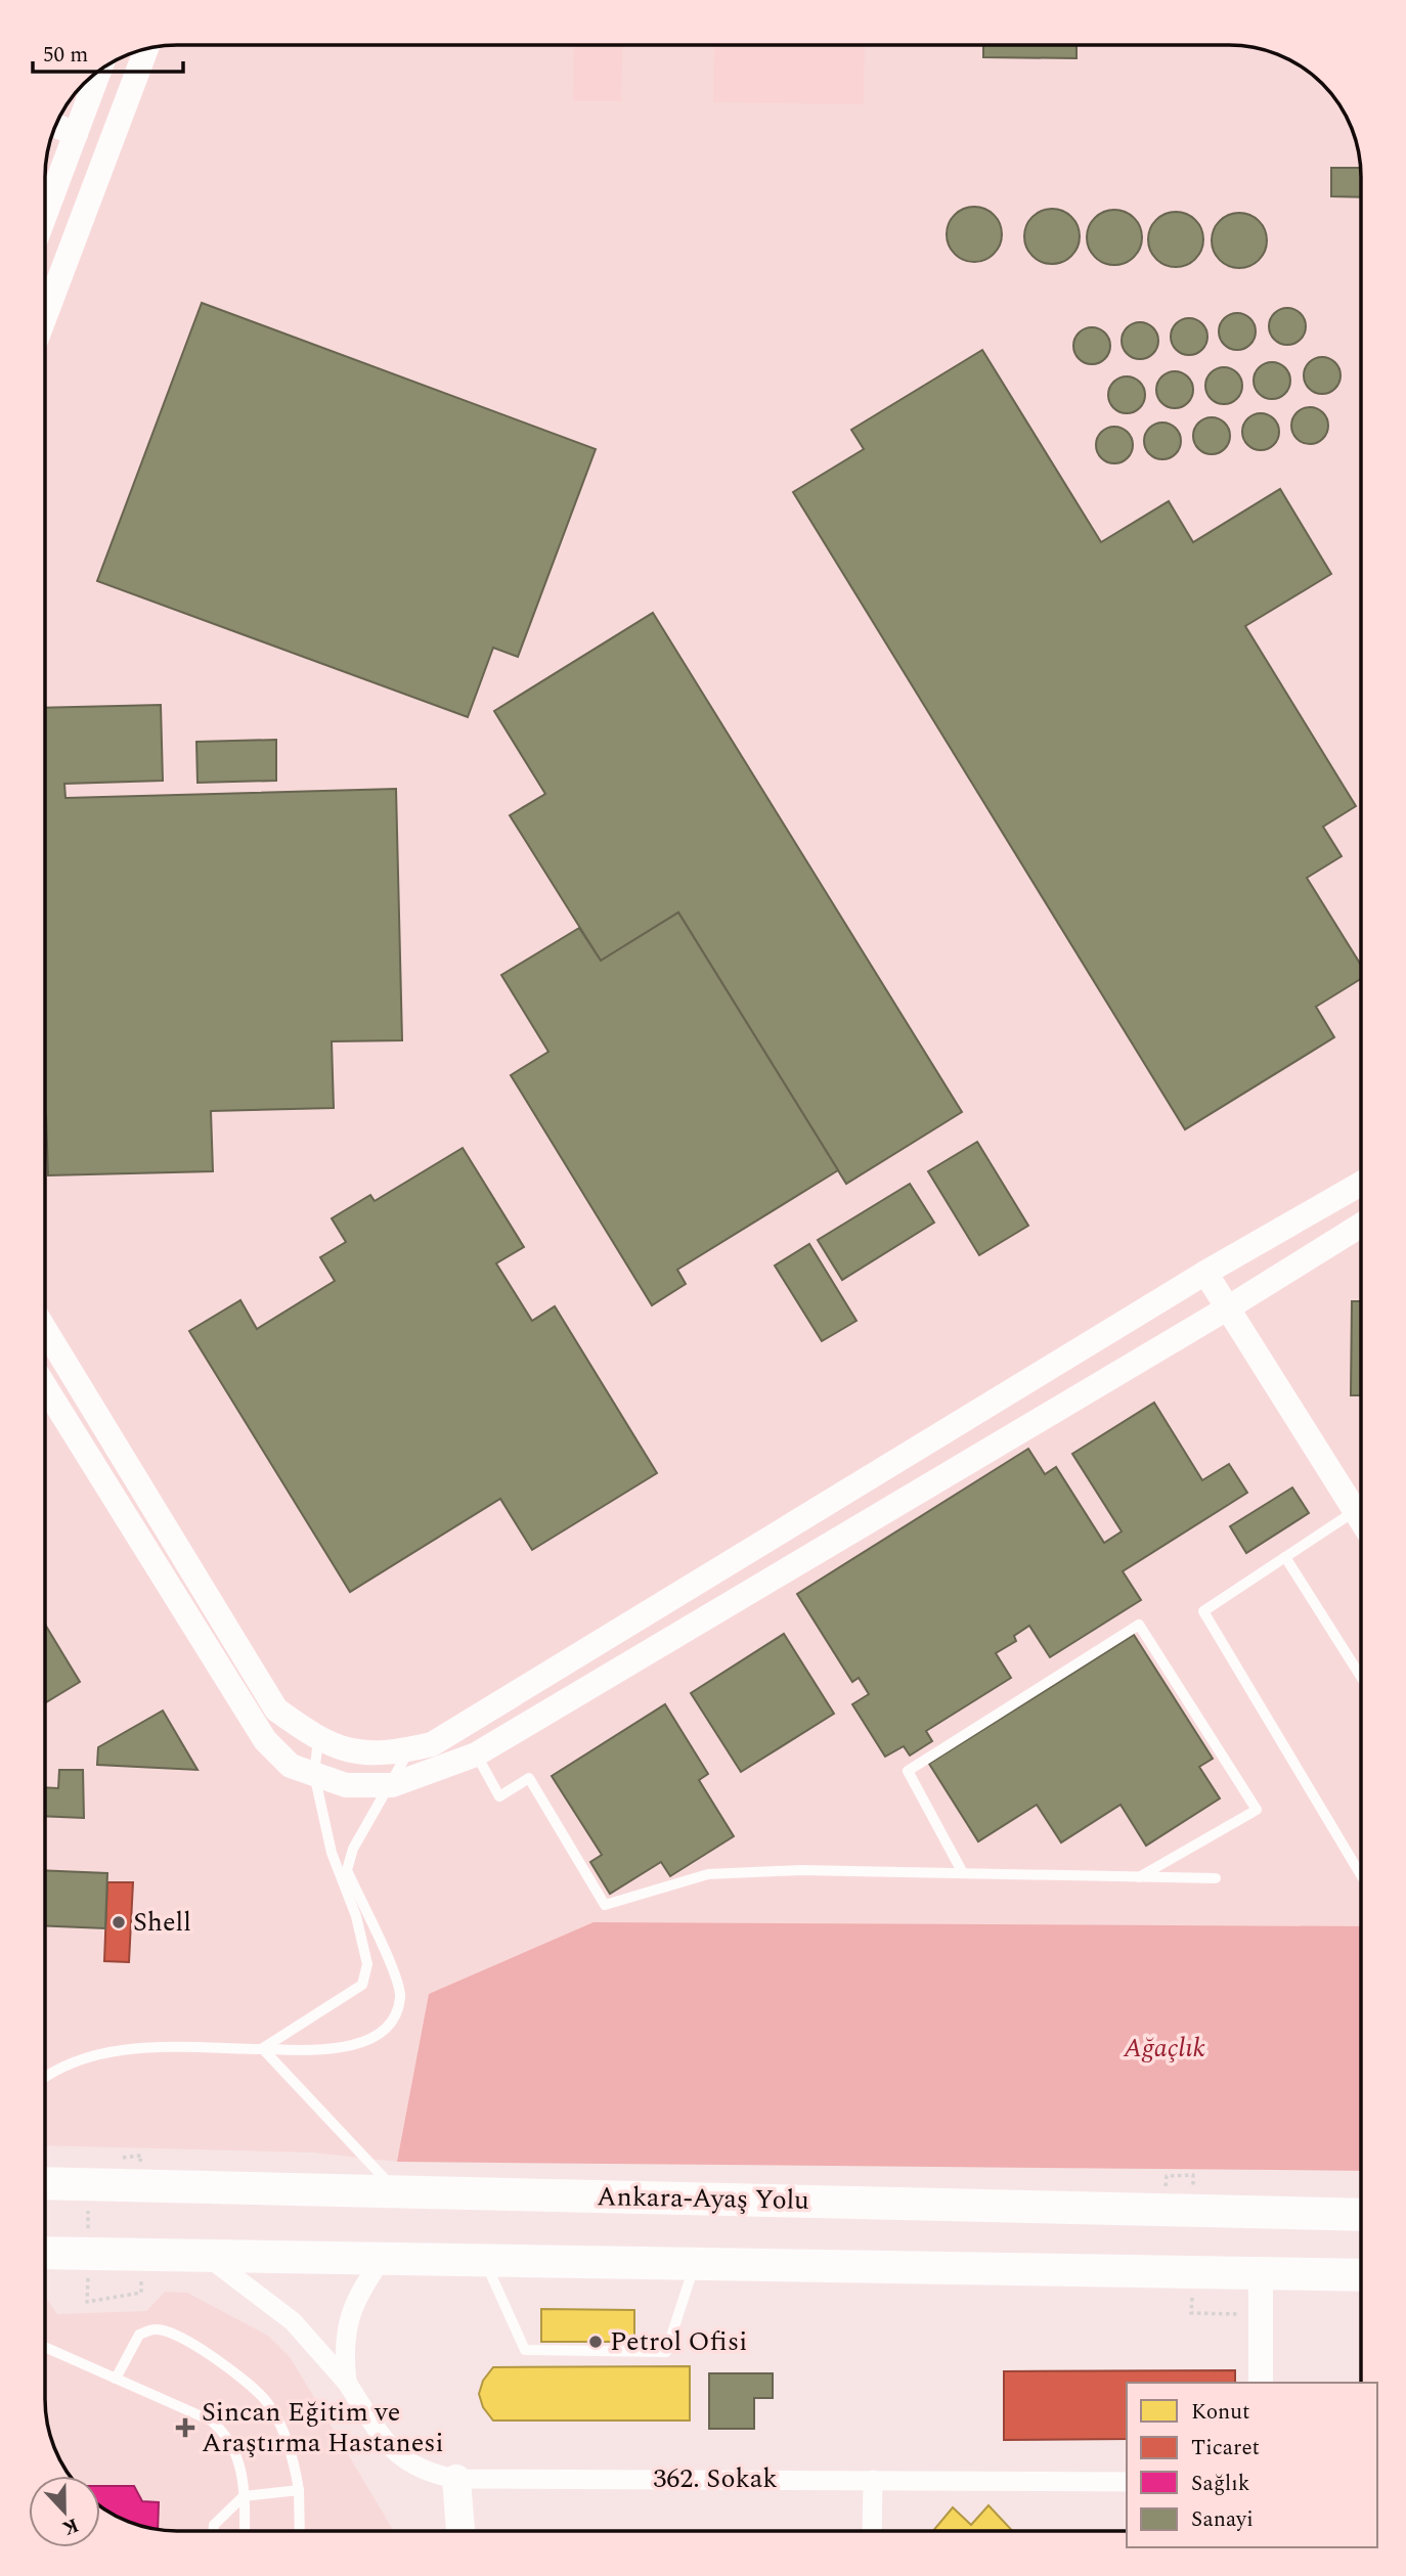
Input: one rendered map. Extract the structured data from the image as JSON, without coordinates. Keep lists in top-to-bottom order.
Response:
{
  "streets": {
    "highway": ["Ankara-Ayaş Yolu"],
    "street": ["362. Sokak"]
  },
  "parks": ["Ağaçlık"],
  "places": {
    "other": ["Shell", "Petrol Ofisi"],
    "health": ["Sincan Eğitim ve Araştırma Hastanesi"]
  },
  "legend": [
    "Konut",
    "Ticaret",
    "Sağlık",
    "Sanayi"
  ],
  "scale_bar": "50 m",
  "north": "bottom"
}
